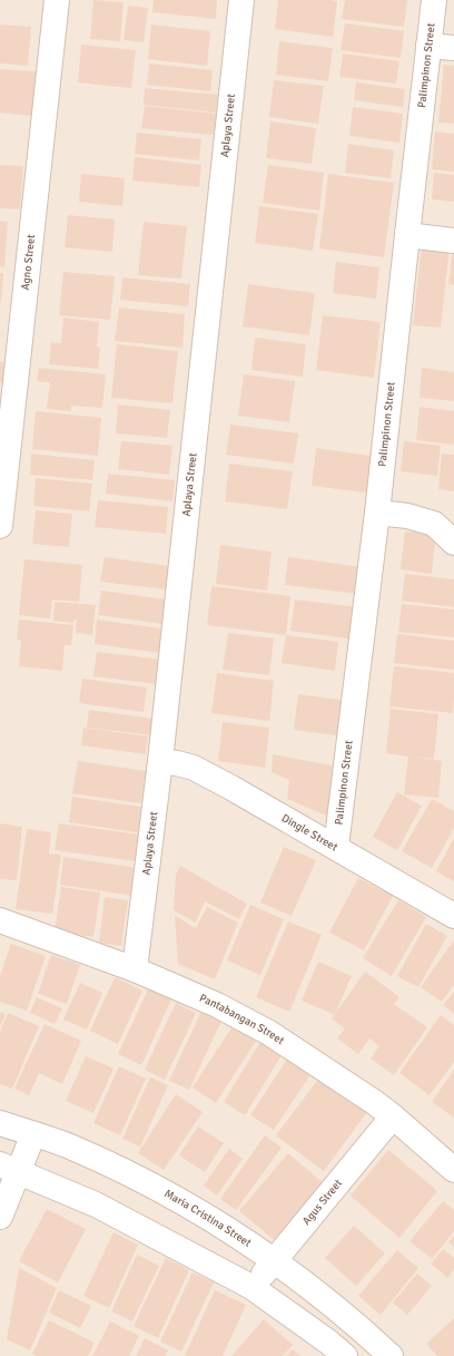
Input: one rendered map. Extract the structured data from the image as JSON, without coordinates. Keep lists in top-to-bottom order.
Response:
{
  "streets": {
    "street": [
      "Palimpinon Street",
      "Aplaya Street",
      "Agno Street",
      "Dingle Street",
      "Pantabangan Street",
      "Agus Street",
      "Maria Cristina Street"
    ]
  },
  "crossings": [
    ["Palimpinon Street", "Dingle Street"],
    ["Aplaya Street", "Dingle Street"],
    ["Aplaya Street", "Pantabangan Street"],
    ["Pantabangan Street", "Agus Street"],
    ["Agus Street", "Maria Cristina Street"]
  ]
}
